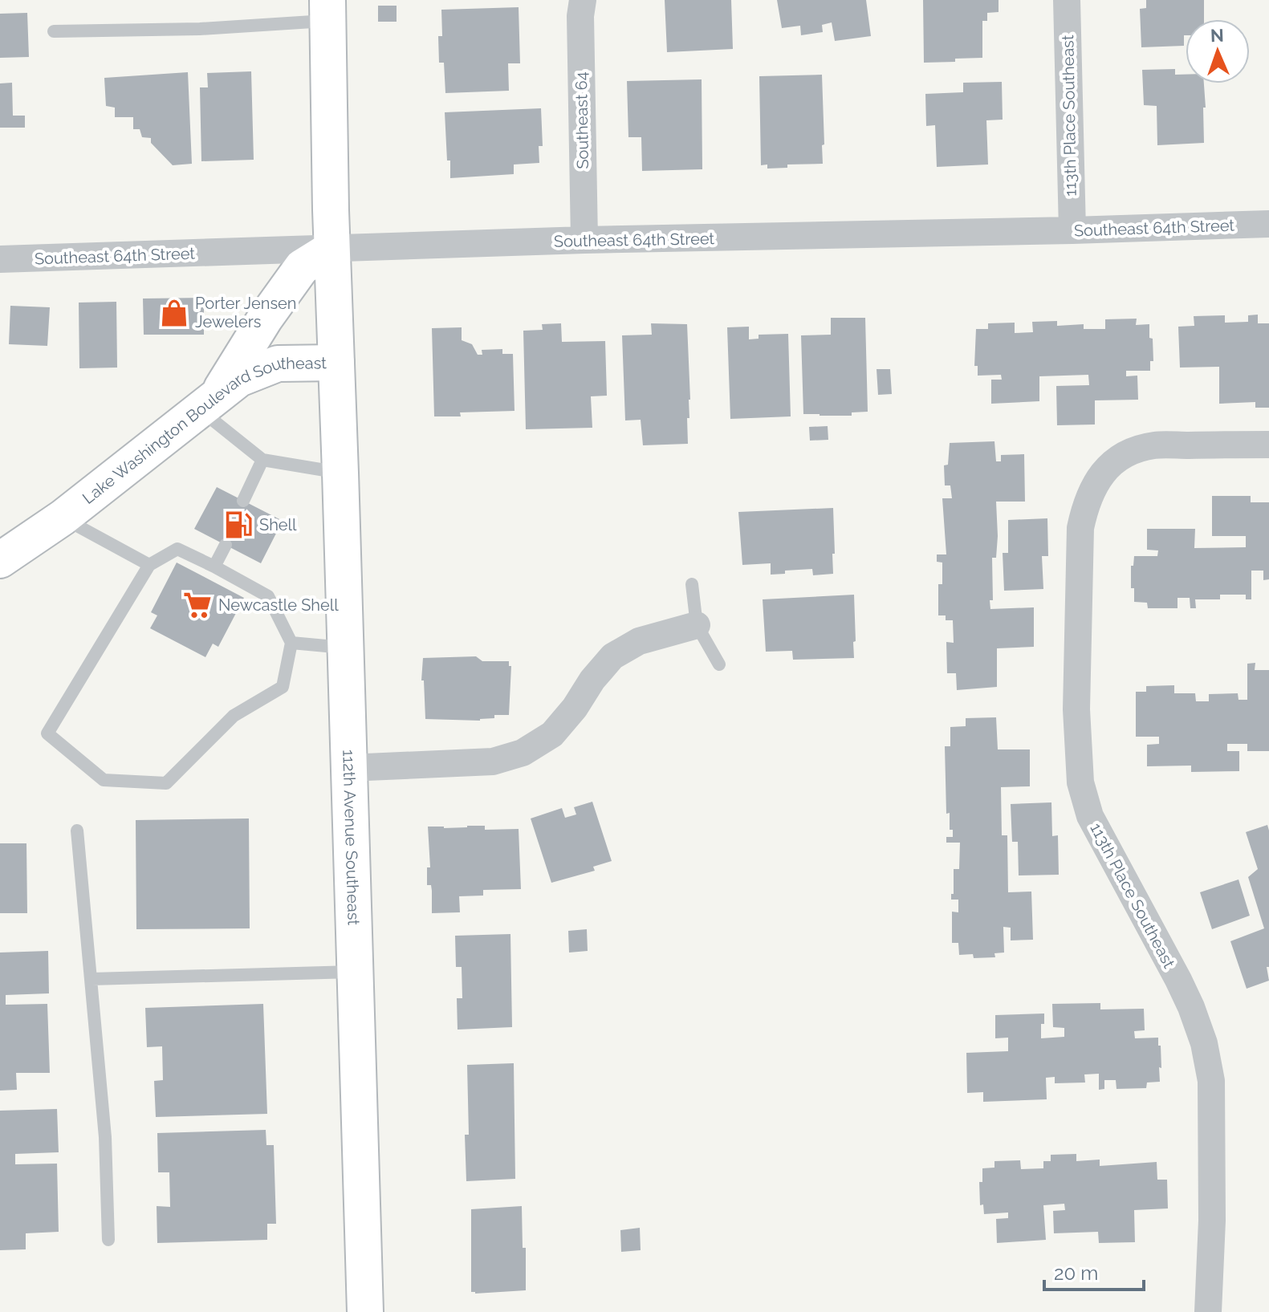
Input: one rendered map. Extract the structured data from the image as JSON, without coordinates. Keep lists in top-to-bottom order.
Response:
{
  "streets": {
    "main road": ["Lake Washington Boulevard Southeast", "112th Avenue Southeast"],
    "street": ["113th Place Southeast", "Southeast 64", "Southeast 64th Street"]
  },
  "crossings": [
    ["113th Place Southeast", "Southeast 64th Street"],
    ["Southeast 64", "Southeast 64th Street"],
    ["Southeast 64th Street", "Lake Washington Boulevard Southeast"],
    ["Lake Washington Boulevard Southeast", "112th Avenue Southeast"]
  ],
  "places": {
    "shop": ["Porter Jensen Jewelers"],
    "fuel station": ["Shell"],
    "supermarket": ["Newcastle Shell"]
  },
  "scale_bar": "20 m",
  "north": "top"
}
